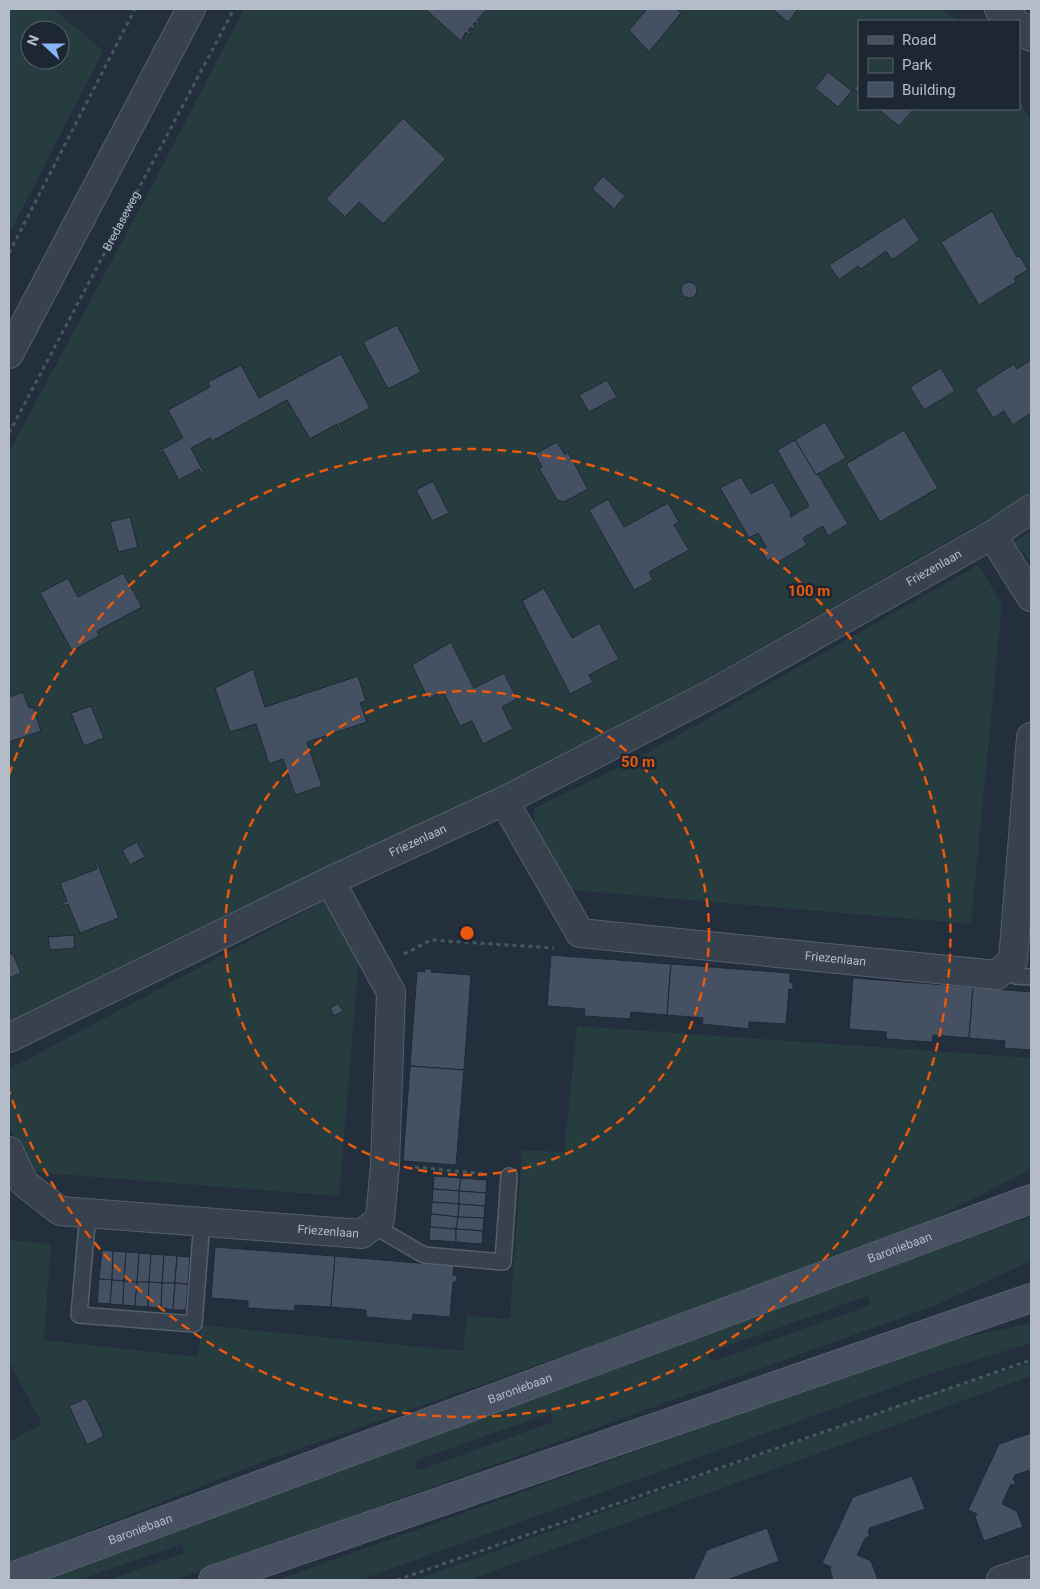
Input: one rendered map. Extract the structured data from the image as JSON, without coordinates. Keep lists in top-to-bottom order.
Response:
{
  "streets": {
    "main road": ["Baroniebaan"],
    "street": ["Friezenlaan"],
    "path": ["Bredaseweg"]
  },
  "legend": ["Road", "Park", "Building"],
  "north": "left",
  "rings": ["100 m", "50 m"]
}
